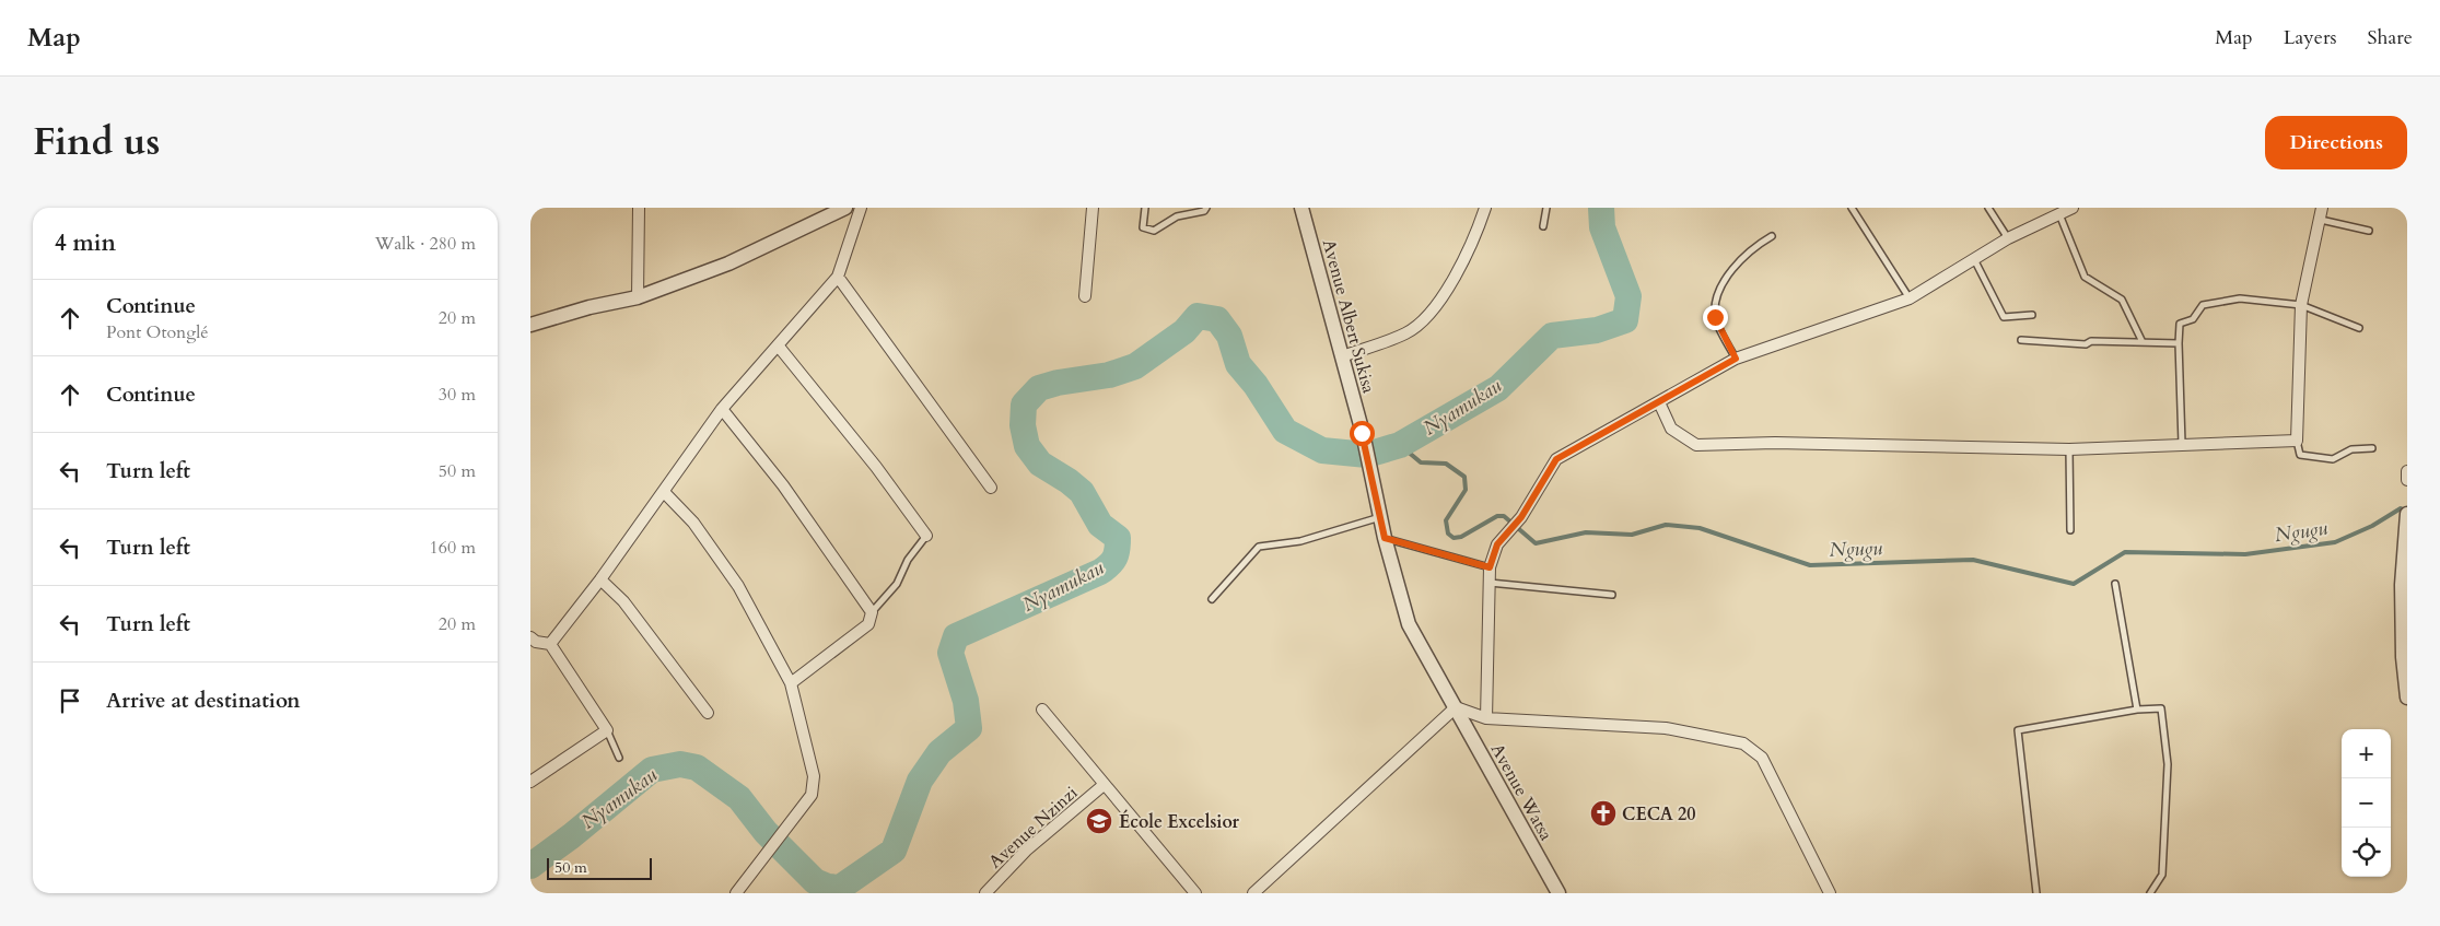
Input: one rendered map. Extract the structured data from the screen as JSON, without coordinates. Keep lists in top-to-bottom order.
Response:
{
  "streets": {
    "street": ["Avenue Albert Sukisa", "Avenue Watsa", "Avenue Nzinzi"]
  },
  "crossings": [
    ["Avenue Albert Sukisa", "Avenue Watsa"]
  ],
  "water": ["Nyamukau", "Ngugu"],
  "places": {
    "church": ["CECA 20"],
    "school or university": ["École Excelsior"]
  },
  "scale_bar": "50 m",
  "page": {
    "header": "Map",
    "nav": ["Map", "Layers", "Share"],
    "title": "Find us",
    "buttons": "Directions",
    "heading": ["4 min", "Walk · 280 m"],
    "list": [
      ["Continue", "Pont Otonglé", "20 m"],
      ["Continue", "30 m"],
      ["Turn left", "50 m"],
      ["Turn left", "160 m"],
      ["Turn left", "20 m"],
      "Arrive at destination"
    ],
    "map_buttons": ["+", "−"],
    "scale": "50 m"
  }
}
